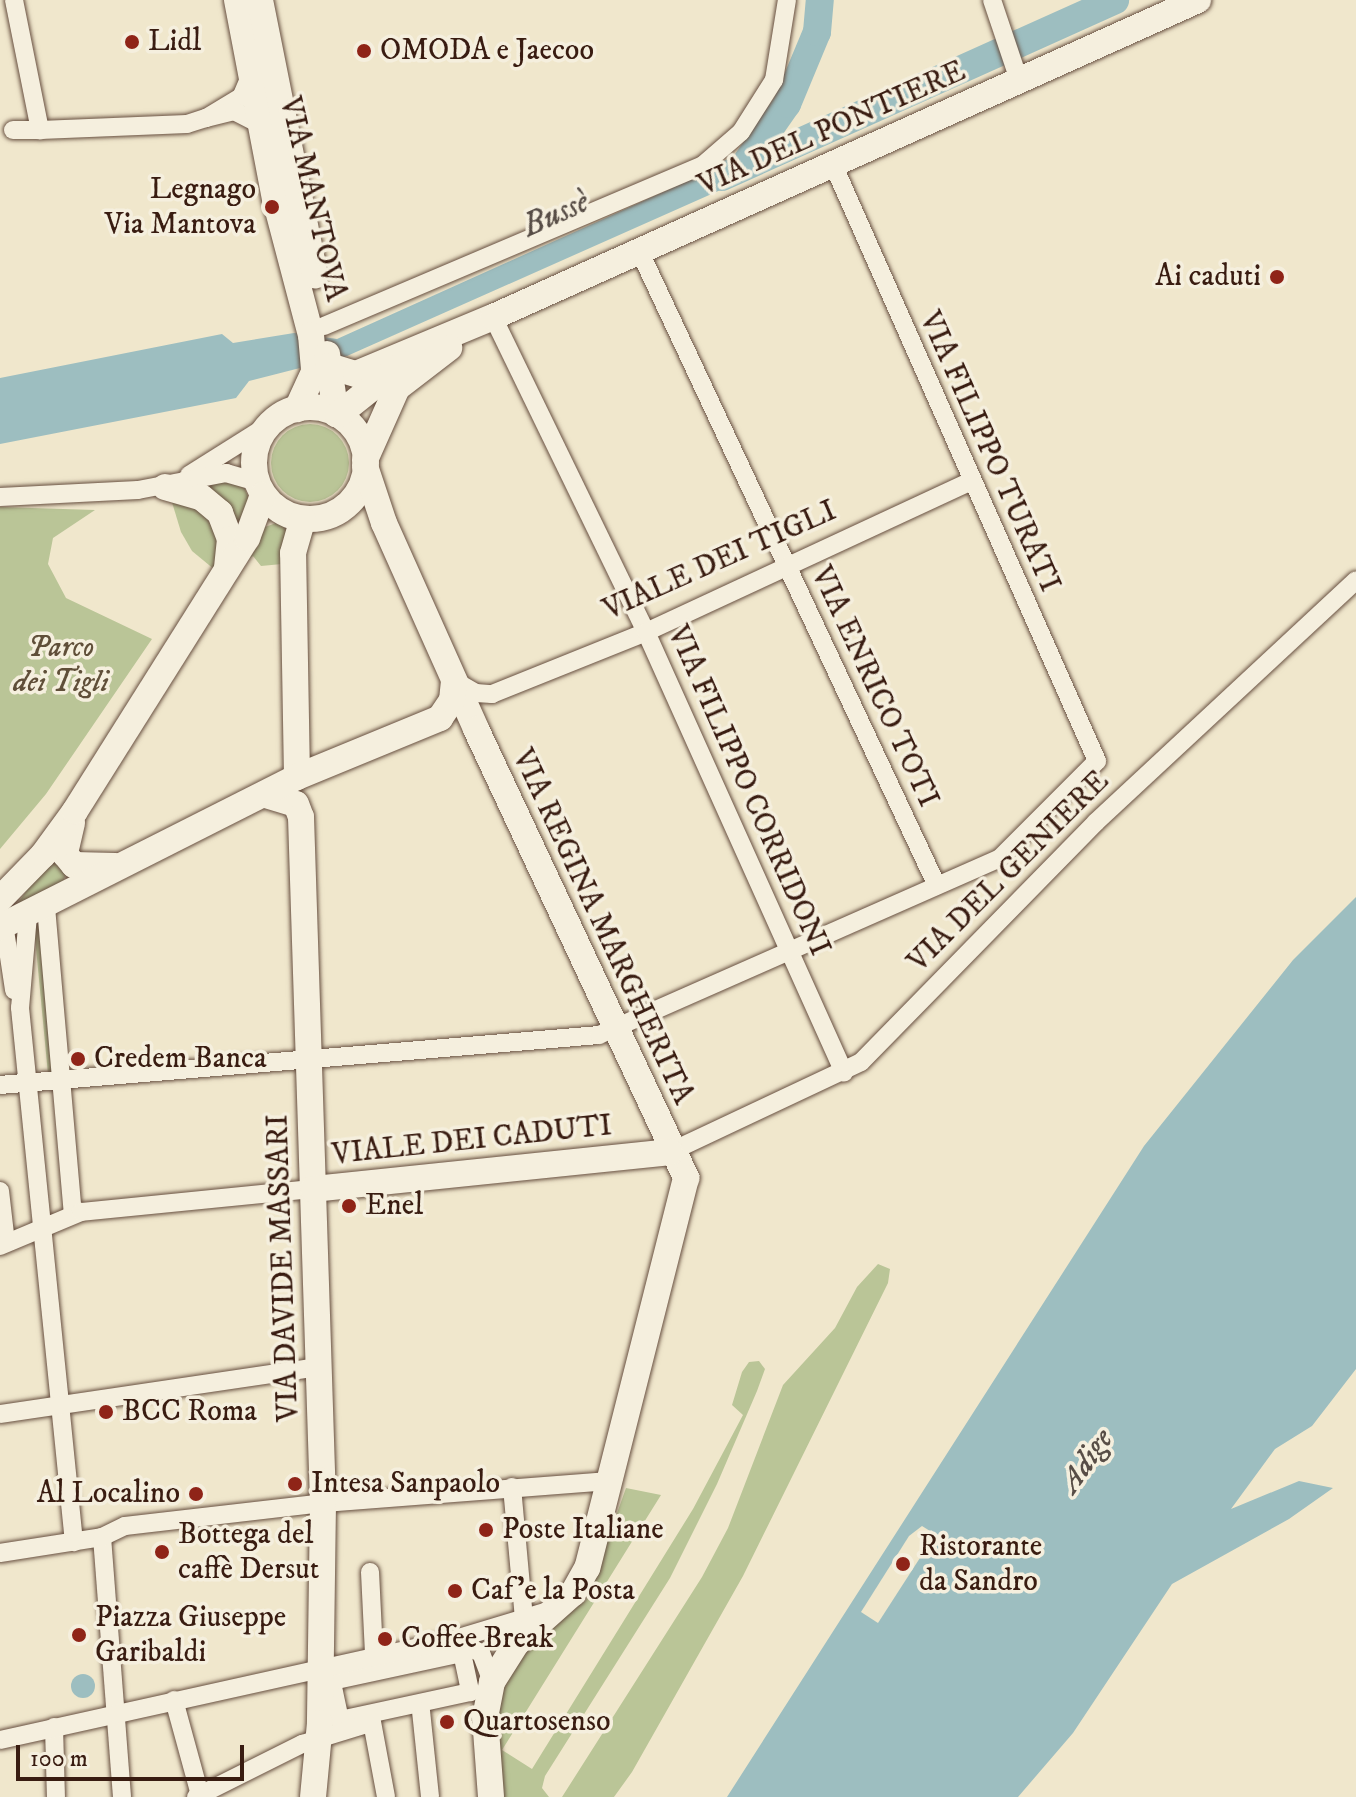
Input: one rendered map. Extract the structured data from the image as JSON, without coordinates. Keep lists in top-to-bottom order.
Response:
{
  "streets": {
    "street": [
      "VIA DEL PONTIERE",
      "VIA MANTOVA",
      "VIA FILIPPO TURATI",
      "VIALE DEI TIGLI",
      "VIA ENRICO TOTI",
      "VIA FILIPPO CORRIDONI",
      "VIA DEL GENIERE",
      "VIA REGINA MARGHERITA",
      "VIALE DEI CADUTI",
      "VIA DAVIDE MASSARI"
    ]
  },
  "crossings": [
    ["VIA DEL PONTIERE", "VIA MANTOVA"],
    ["VIA DEL PONTIERE", "VIA FILIPPO TURATI"],
    ["VIA DEL PONTIERE", "VIA ENRICO TOTI"],
    ["VIA DEL PONTIERE", "VIA FILIPPO CORRIDONI"],
    ["VIA DEL PONTIERE", "VIA REGINA MARGHERITA"],
    ["VIA MANTOVA", "VIA REGINA MARGHERITA"],
    ["VIA FILIPPO TURATI", "VIALE DEI TIGLI"],
    ["VIA FILIPPO TURATI", "VIA ENRICO TOTI"],
    ["VIALE DEI TIGLI", "VIA ENRICO TOTI"],
    ["VIALE DEI TIGLI", "VIA FILIPPO CORRIDONI"],
    ["VIA FILIPPO CORRIDONI", "VIA DEL GENIERE"],
    ["VIA DEL GENIERE", "VIA REGINA MARGHERITA"],
    ["VIA DEL GENIERE", "VIALE DEI CADUTI"],
    ["VIA REGINA MARGHERITA", "VIALE DEI CADUTI"],
    ["VIALE DEI CADUTI", "VIA DAVIDE MASSARI"]
  ],
  "water": ["Bussè", "Adige"],
  "parks": ["Parco dei Tigli"],
  "places": [
    "Lidl",
    "OMODA e Jaecoo",
    "Legnago Via Mantova",
    "Ai caduti",
    "Credem Banca",
    "Enel",
    "BCC Roma",
    "Intesa Sanpaolo",
    "Al Localino",
    "Poste Italiane",
    "Bottega del caffè Dersut",
    "Ristorante da Sandro",
    "Caf'e la Posta",
    "Piazza Giuseppe Garibaldi",
    "Coffee Break",
    "Quartosenso"
  ],
  "scale_bar": "100 m"
}
